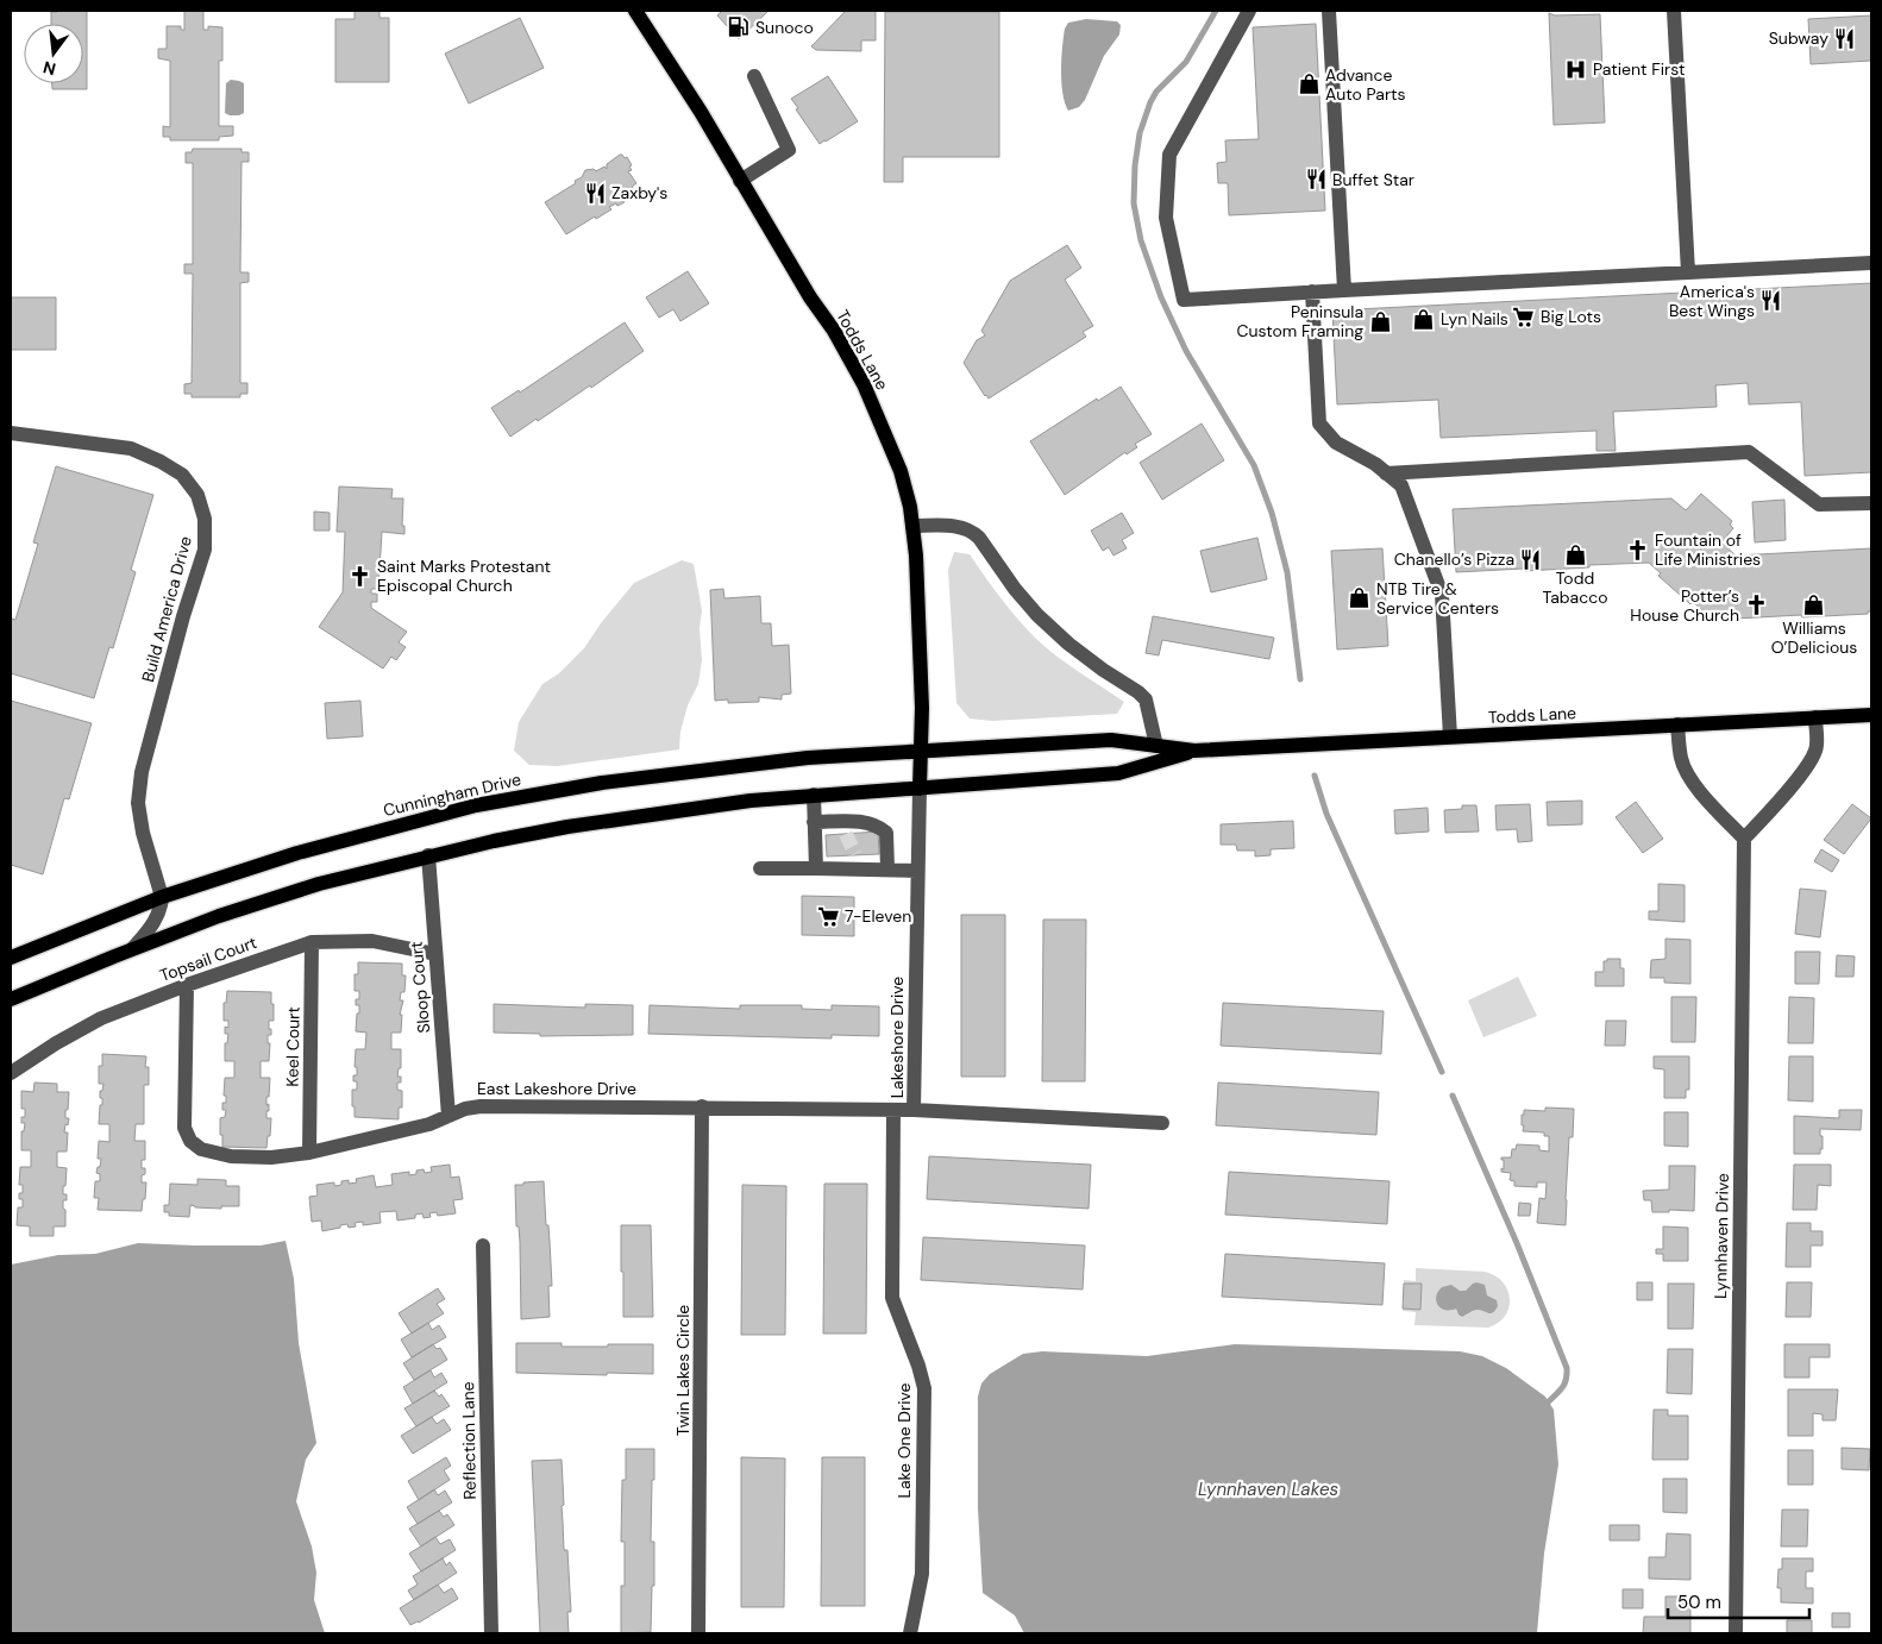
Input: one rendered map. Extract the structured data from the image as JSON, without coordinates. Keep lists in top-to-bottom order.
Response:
{
  "streets": {
    "main road": ["Todds Lane", "Cunningham Drive"],
    "street": [
      "Build America Drive",
      "Topsail Court",
      "Sloop Court",
      "Lakeshore Drive",
      "Keel Court",
      "East Lakeshore Drive",
      "Lynnhaven Drive",
      "Twin Lakes Circle",
      "Reflection Lane",
      "Lake One Drive"
    ]
  },
  "crossings": [
    ["Todds Lane", "Cunningham Drive"],
    ["Todds Lane", "Lakeshore Drive"],
    ["Build America Drive", "Cunningham Drive"],
    ["Topsail Court", "Sloop Court"],
    ["Topsail Court", "Keel Court"],
    ["Topsail Court", "East Lakeshore Drive"],
    ["Sloop Court", "East Lakeshore Drive"],
    ["Lakeshore Drive", "East Lakeshore Drive"],
    ["Keel Court", "East Lakeshore Drive"],
    ["East Lakeshore Drive", "Twin Lakes Circle"],
    ["East Lakeshore Drive", "Lake One Drive"]
  ],
  "water": ["Lynnhaven Lakes"],
  "places": {
    "fuel station": ["Sunoco"],
    "restaurant": [
      "Subway",
      "Buffet Star",
      "Zaxby's",
      "America's Best Wings",
      "Chanello’s Pizza"
    ],
    "hospital": ["Patient First"],
    "shop": [
      "Advance Auto Parts",
      "Lyn Nails",
      "Peninsula Custom Framing",
      "Todd Tabacco",
      "NTB Tire & Service Centers",
      "Williams O’Delicious"
    ],
    "supermarket": ["Big Lots", "7-Eleven"],
    "church": ["Fountain of Life Ministries", "Saint Marks Protestant Episcopal Church", "Potter’s House Church"]
  },
  "scale_bar": "50 m",
  "north": "bottom"
}
